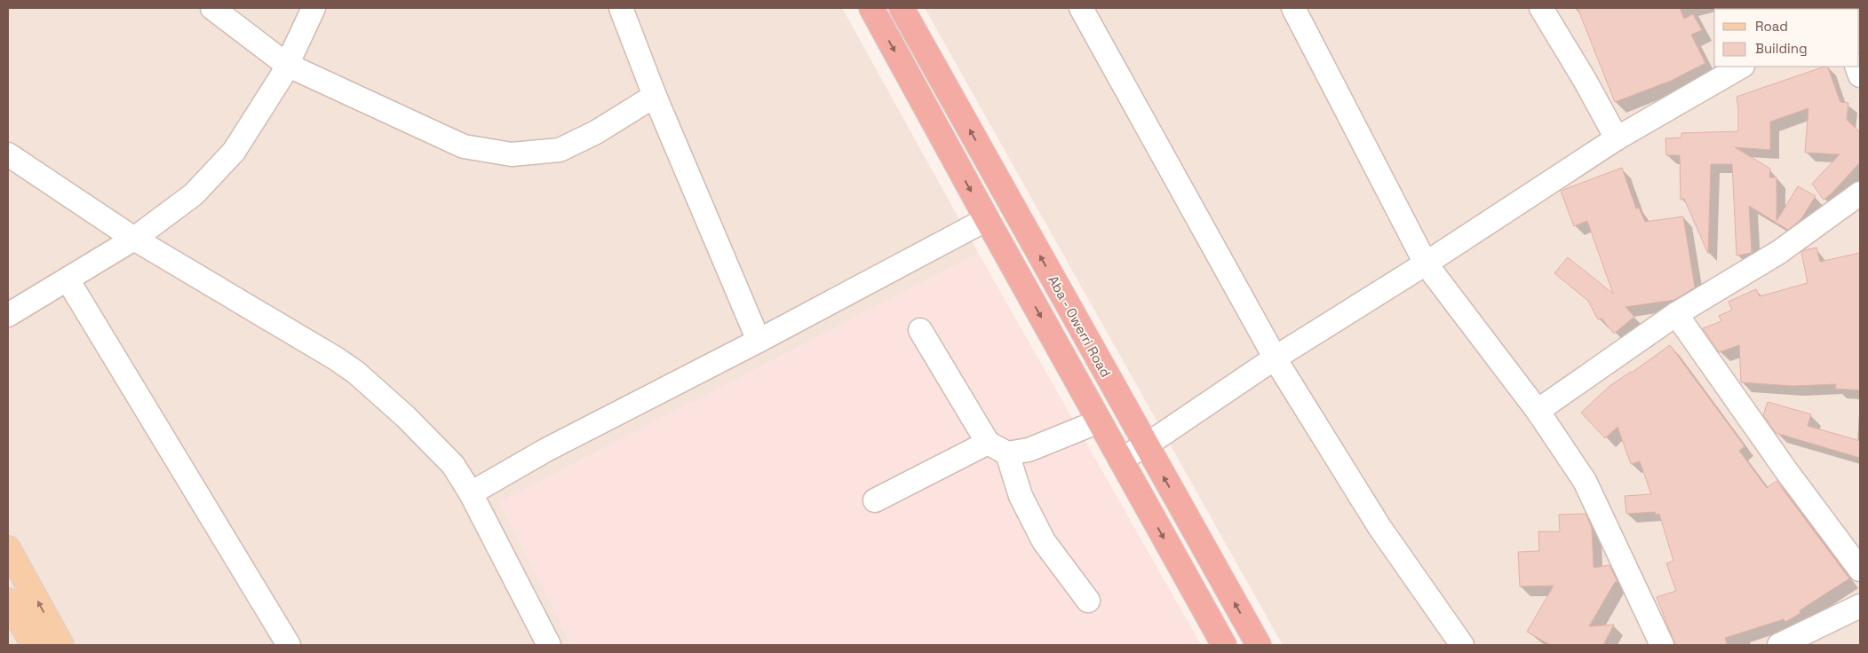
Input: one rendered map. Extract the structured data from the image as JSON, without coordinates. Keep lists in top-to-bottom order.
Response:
{
  "streets": {
    "highway": ["Aba - Owerri Road"]
  },
  "legend": ["Road", "Building"]
}
